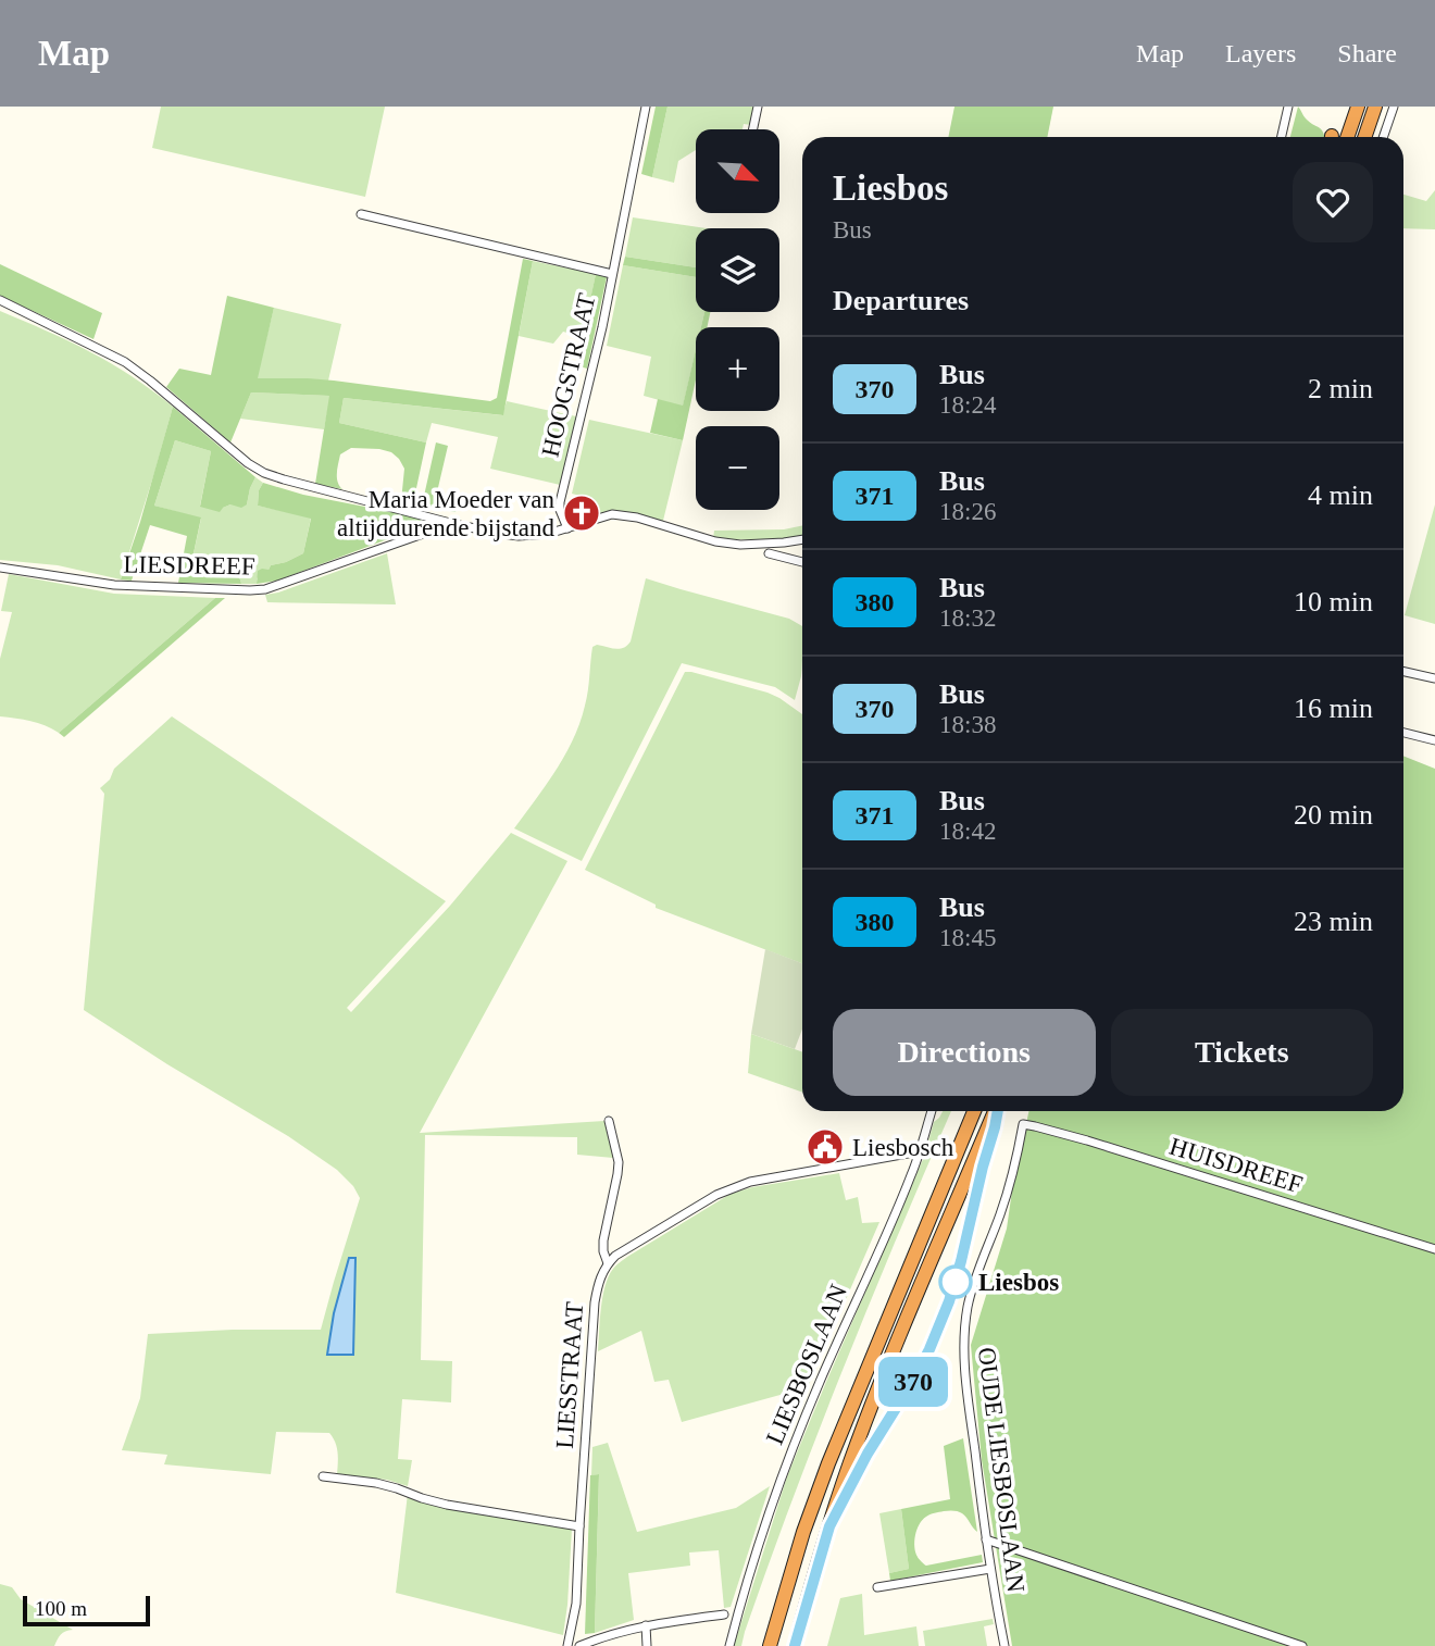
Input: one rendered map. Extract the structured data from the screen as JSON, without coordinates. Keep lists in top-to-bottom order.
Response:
{
  "streets": {
    "street": [
      "HOOGSTRAAT",
      "LIESDREEF",
      "HUISDREEF",
      "LIESBOSLAAN",
      "LIESSTRAAT",
      "OUDE LIESBOSLAAN"
    ]
  },
  "crossings": [
    ["HUISDREEF", "OUDE LIESBOSLAAN"]
  ],
  "places": {
    "church": ["Maria Moeder van altijddurende bijstand"],
    "public building": ["Liesbosch"],
    "other": ["Liesbos"]
  },
  "lines": ["bus line 370"],
  "scale_bar": "100 m",
  "north": "bottom right",
  "page": {
    "header": "Map",
    "nav": ["Map", "Layers", "Share"],
    "on_map": "370",
    "map_buttons": ["+", "−"],
    "heading": [
      ["Liesbos", "Bus"],
      "Departures"
    ],
    "list": [
      {
        "mark": "370",
        "name": "Bus",
        "note": "18:24",
        "value": "2 min"
      },
      {
        "mark": "371",
        "name": "Bus",
        "note": "18:26",
        "value": "4 min"
      },
      {
        "mark": "380",
        "name": "Bus",
        "note": "18:32",
        "value": "10 min"
      },
      {
        "mark": "370",
        "name": "Bus",
        "note": "18:38",
        "value": "16 min"
      },
      {
        "mark": "371",
        "name": "Bus",
        "note": "18:42",
        "value": "20 min"
      },
      {
        "mark": "380",
        "name": "Bus",
        "note": "18:45",
        "value": "23 min"
      }
    ],
    "buttons": ["Directions", "Tickets"],
    "scale": "100 m"
  }
}
